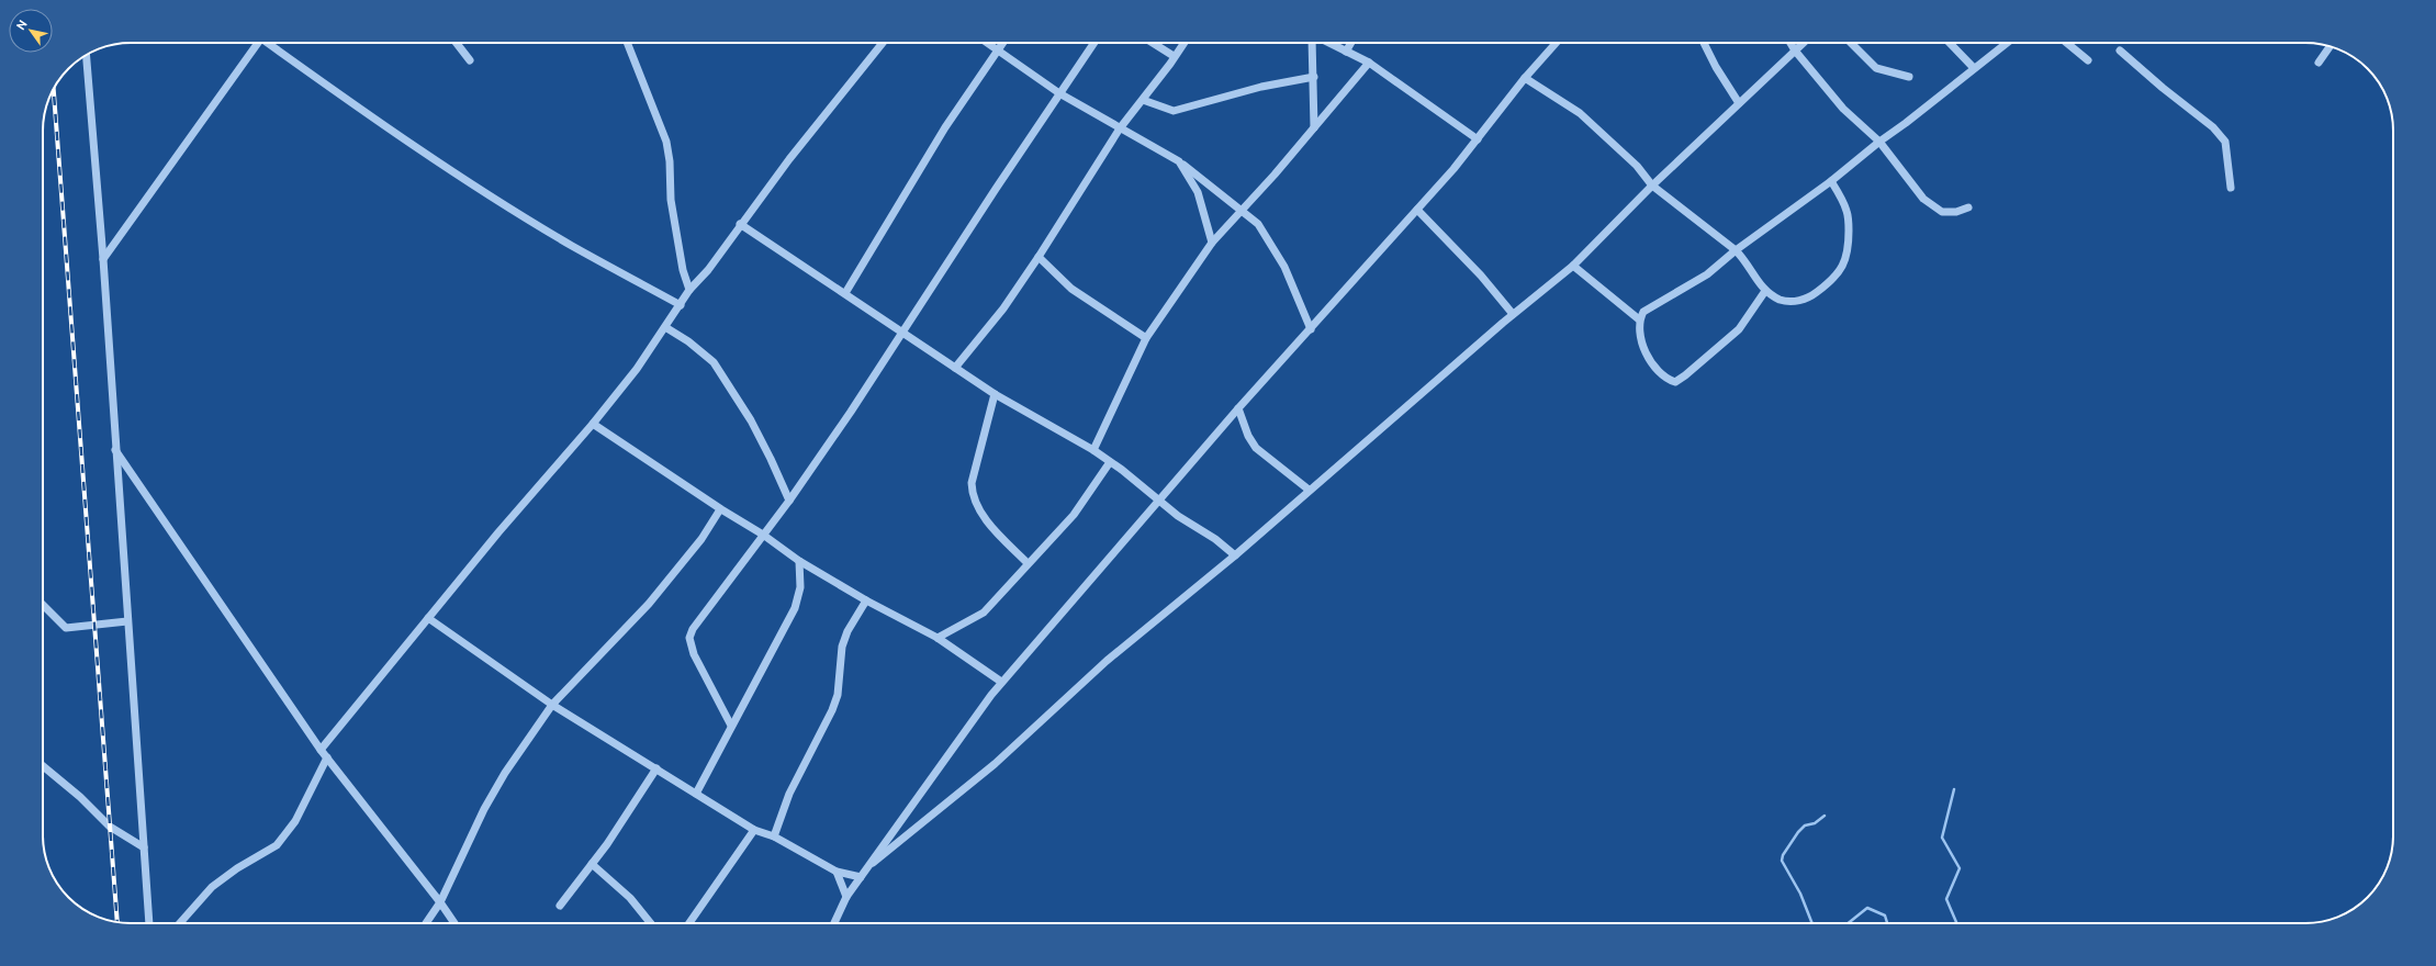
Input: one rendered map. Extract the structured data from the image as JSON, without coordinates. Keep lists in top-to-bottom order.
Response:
{
  "north": "top left"
}
